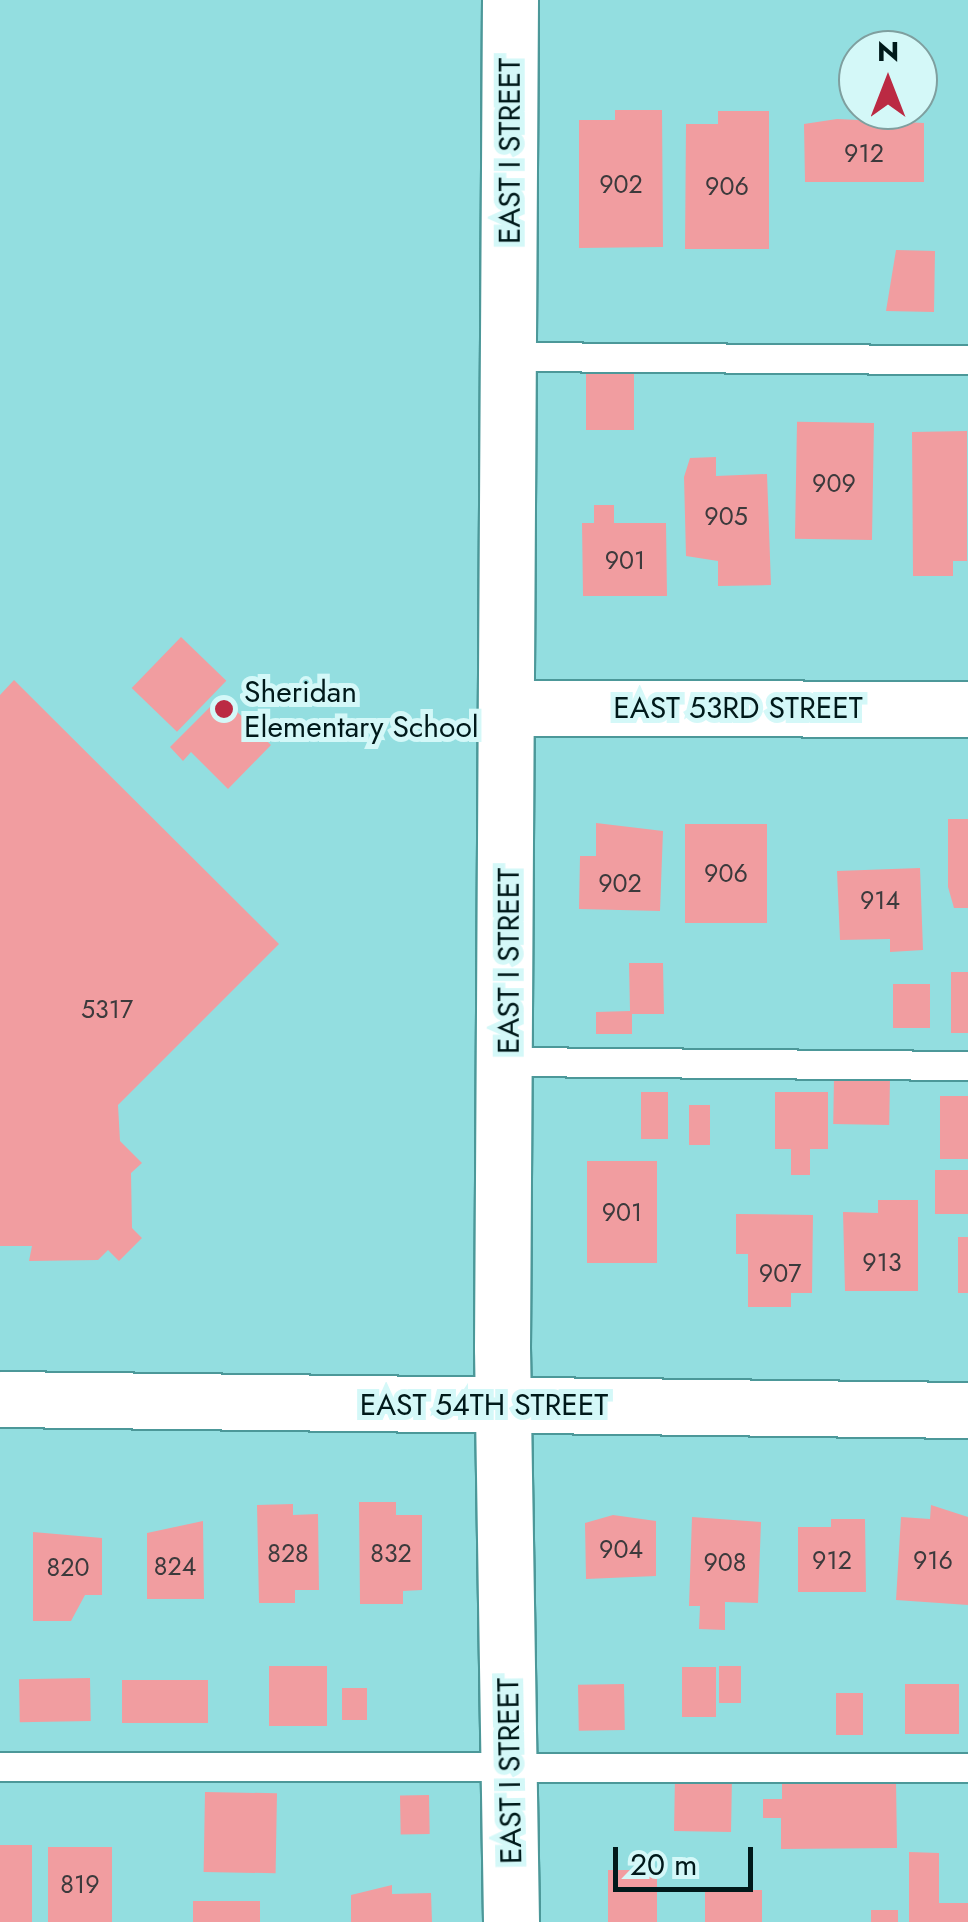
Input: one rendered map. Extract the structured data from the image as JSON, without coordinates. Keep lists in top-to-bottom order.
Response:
{
  "streets": {
    "street": ["EAST I STREET", "EAST 53RD STREET", "EAST 54TH STREET"]
  },
  "crossings": [
    ["EAST I STREET", "EAST 53RD STREET"],
    ["EAST I STREET", "EAST 54TH STREET"]
  ],
  "places": ["Sheridan Elementary School"],
  "house_numbers": [
    "912",
    "902",
    "906",
    "909",
    "905",
    "901",
    "906",
    "902",
    "914",
    "5317",
    "901",
    "913",
    "907",
    "904",
    "828",
    "832",
    "912",
    "916",
    "908",
    "824",
    "820",
    "819"
  ],
  "scale_bar": "20 m",
  "north": "top"
}
